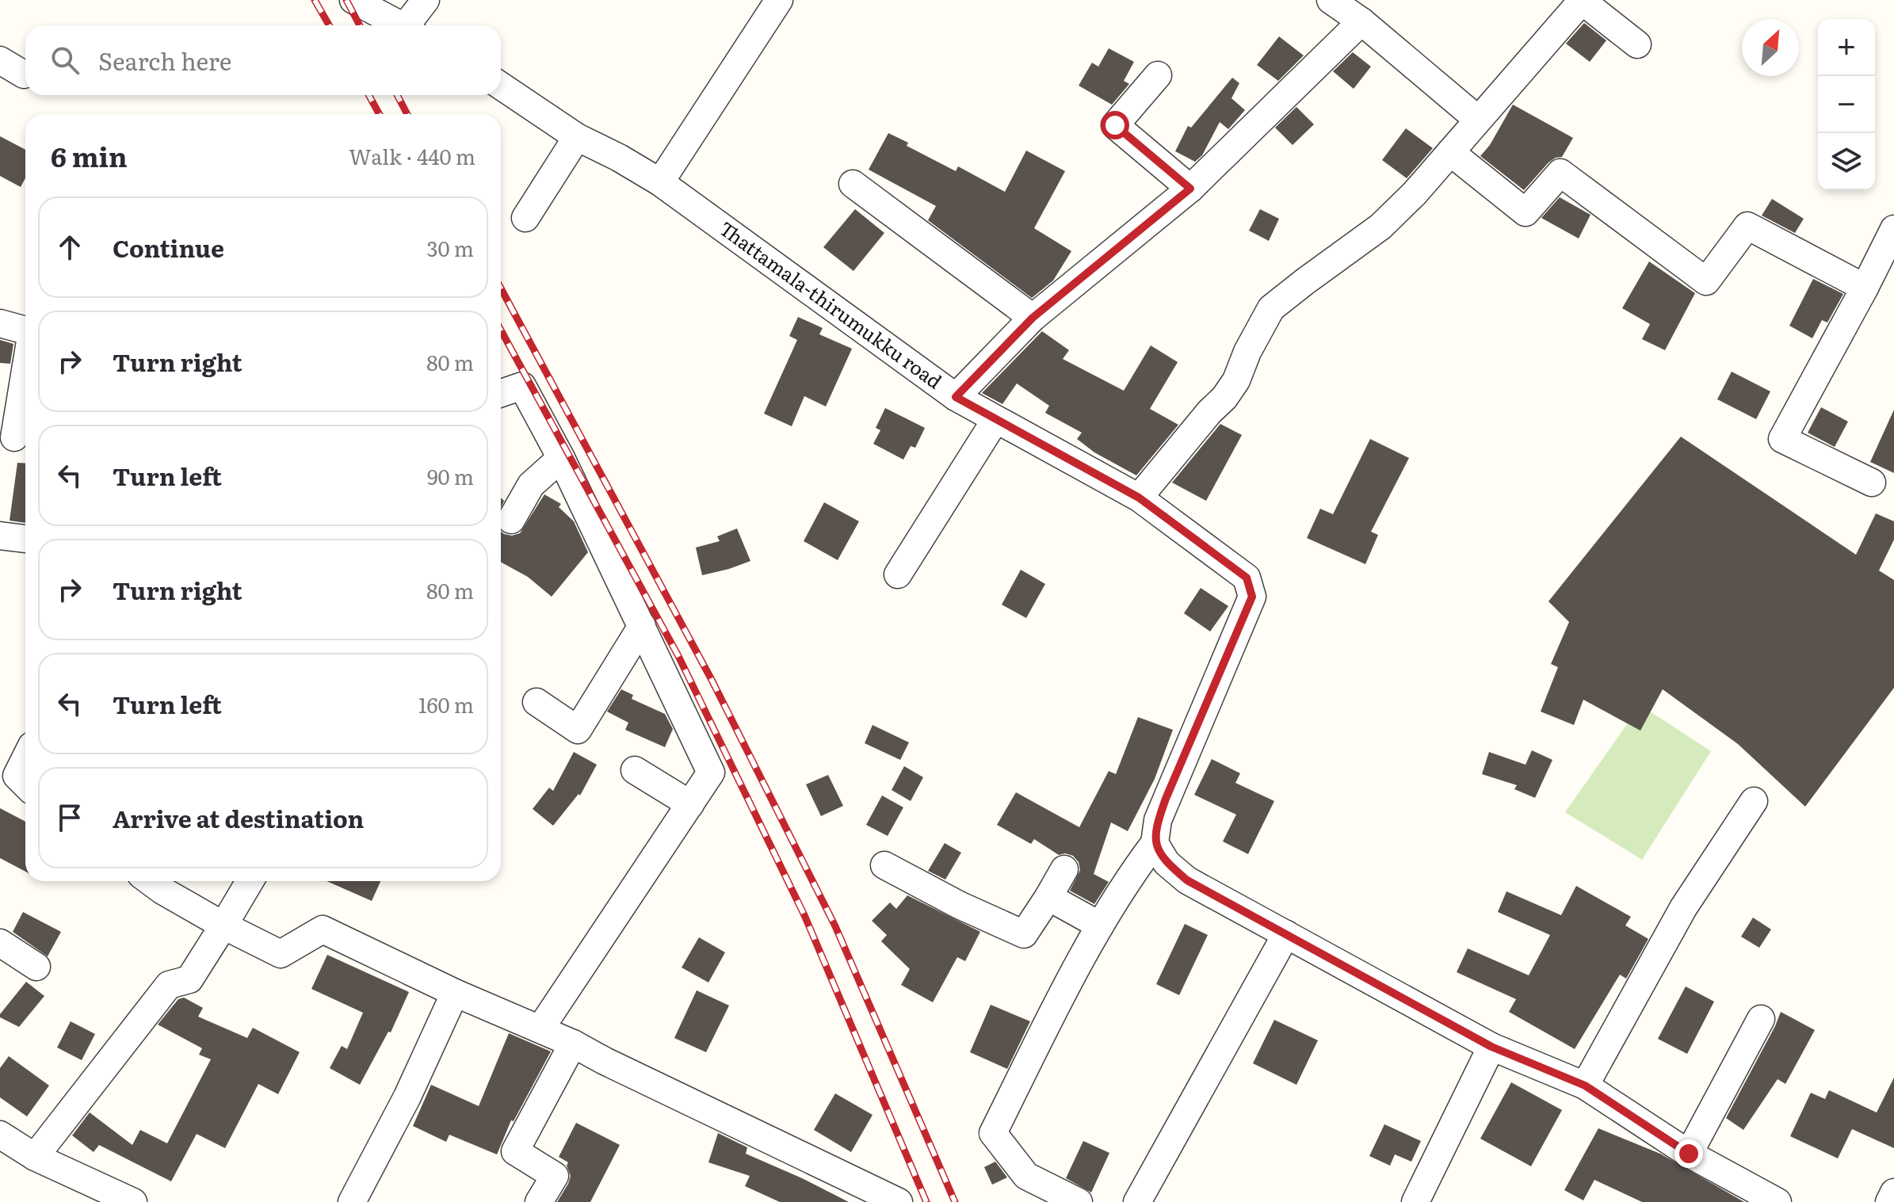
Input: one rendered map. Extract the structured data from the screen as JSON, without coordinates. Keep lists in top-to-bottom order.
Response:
{
  "streets": {
    "street": ["Thattamala-thirumukku road"]
  },
  "north": "top right",
  "page": {
    "map_buttons": ["+", "−"],
    "search": "Search here",
    "heading": ["6 min", "Walk · 440 m"],
    "list": [
      ["Continue", "30 m"],
      ["Turn right", "80 m"],
      ["Turn left", "90 m"],
      ["Turn right", "80 m"],
      ["Turn left", "160 m"],
      "Arrive at destination"
    ]
  }
}
